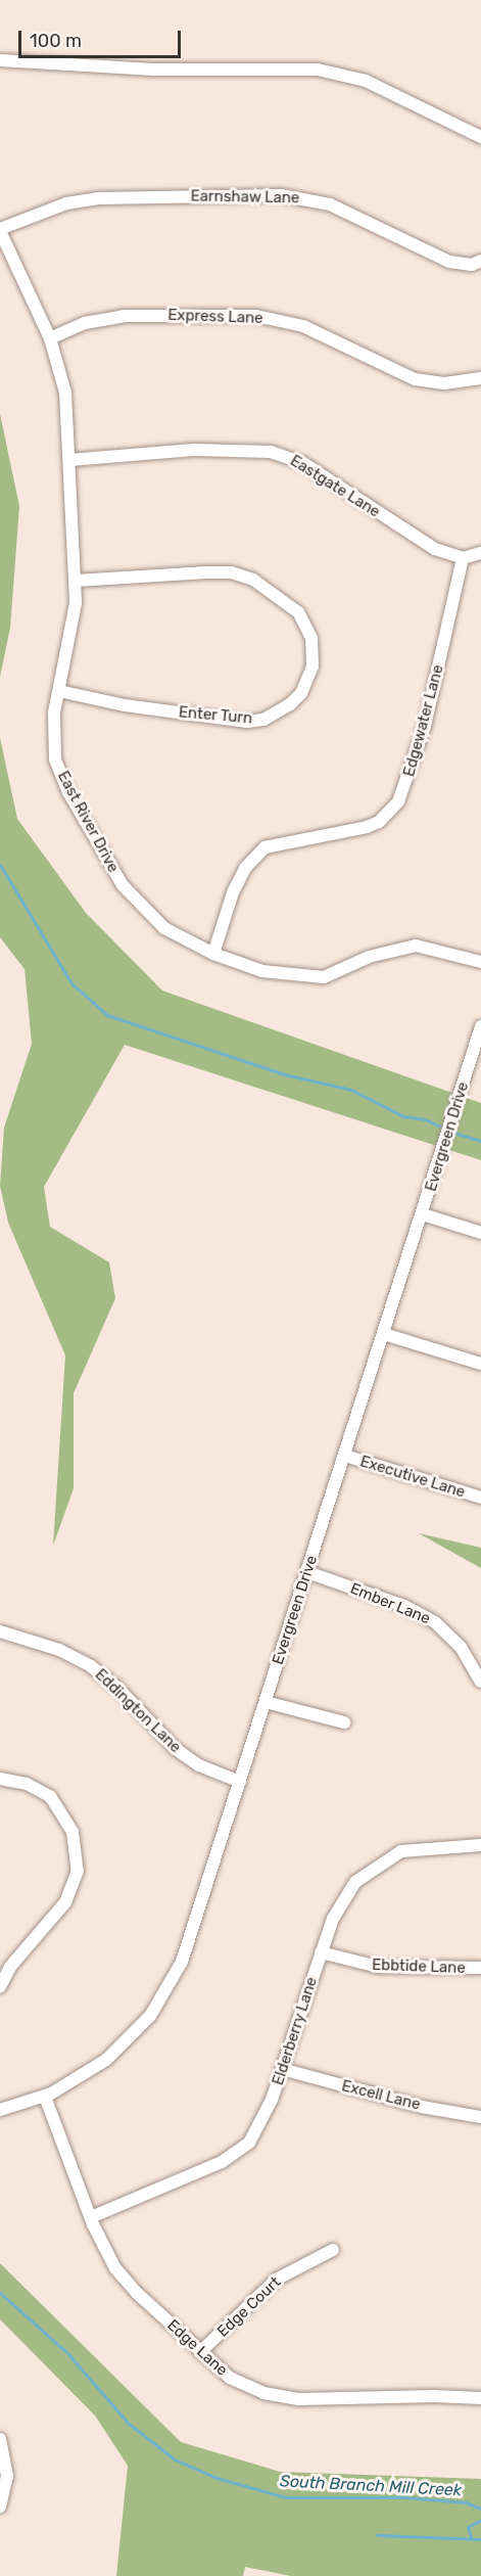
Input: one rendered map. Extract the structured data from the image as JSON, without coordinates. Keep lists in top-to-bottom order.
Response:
{
  "streets": {
    "street": [
      "Earnshaw Lane",
      "Express Lane",
      "Eastgate Lane",
      "Enter Turn",
      "Edgewater Lane",
      "East River Drive",
      "Evergreen Drive",
      "Executive Lane",
      "Ember Lane",
      "Eddington Lane",
      "Ebbtide Lane",
      "Elderberry Lane",
      "Excell Lane",
      "Edge Court",
      "Edge Lane"
    ]
  },
  "crossings": [
    ["Earnshaw Lane", "East River Drive"],
    ["Express Lane", "East River Drive"],
    ["Eastgate Lane", "Edgewater Lane"],
    ["Eastgate Lane", "East River Drive"],
    ["Enter Turn", "East River Drive"],
    ["Edgewater Lane", "East River Drive"],
    ["Evergreen Drive", "Executive Lane"],
    ["Evergreen Drive", "Ember Lane"],
    ["Evergreen Drive", "Eddington Lane"],
    ["Evergreen Drive", "Edge Lane"],
    ["Ebbtide Lane", "Elderberry Lane"],
    ["Elderberry Lane", "Excell Lane"],
    ["Elderberry Lane", "Edge Lane"],
    ["Edge Court", "Edge Lane"]
  ],
  "water": ["South Branch Mill Creek"],
  "scale_bar": "100 m"
}
